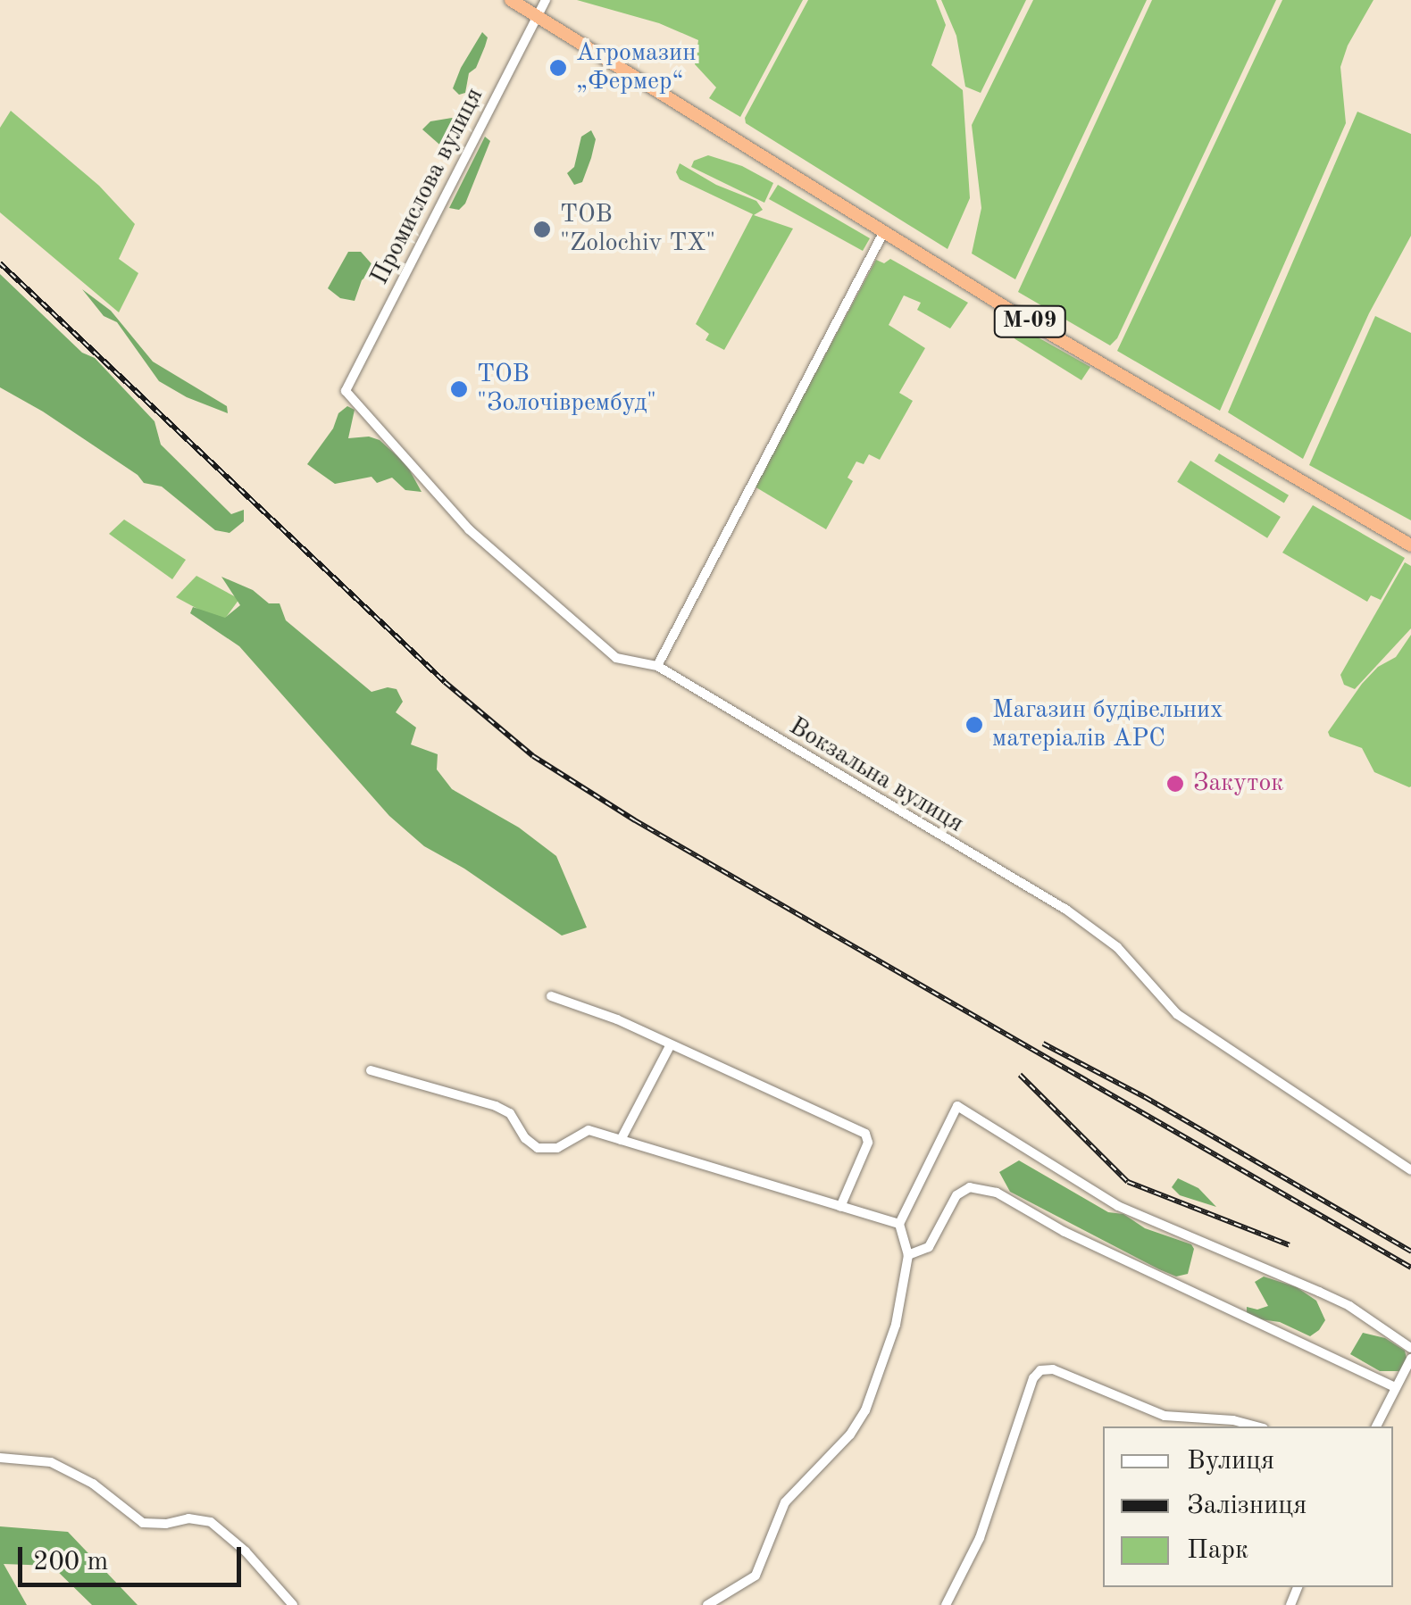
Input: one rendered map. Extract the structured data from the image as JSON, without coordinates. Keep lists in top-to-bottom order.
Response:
{
  "streets": {
    "highway": ["М-09"],
    "street": ["Промислова вулиця", "Вокзальна вулиця"]
  },
  "crossings": [
    ["Промислова вулиця", "М-09"],
    ["Промислова вулиця", "Вокзальна вулиця"]
  ],
  "places": [
    "Агромазин „Фермер“",
    "ТОВ \"Zolochiv TX\"",
    "ТОВ \"Золочіврембуд\"",
    "Магазин будівельних матеріалів APC",
    "Закуток"
  ],
  "legend": ["Вулиця", "Залізниця", "Парк"],
  "scale_bar": "200 m"
}
